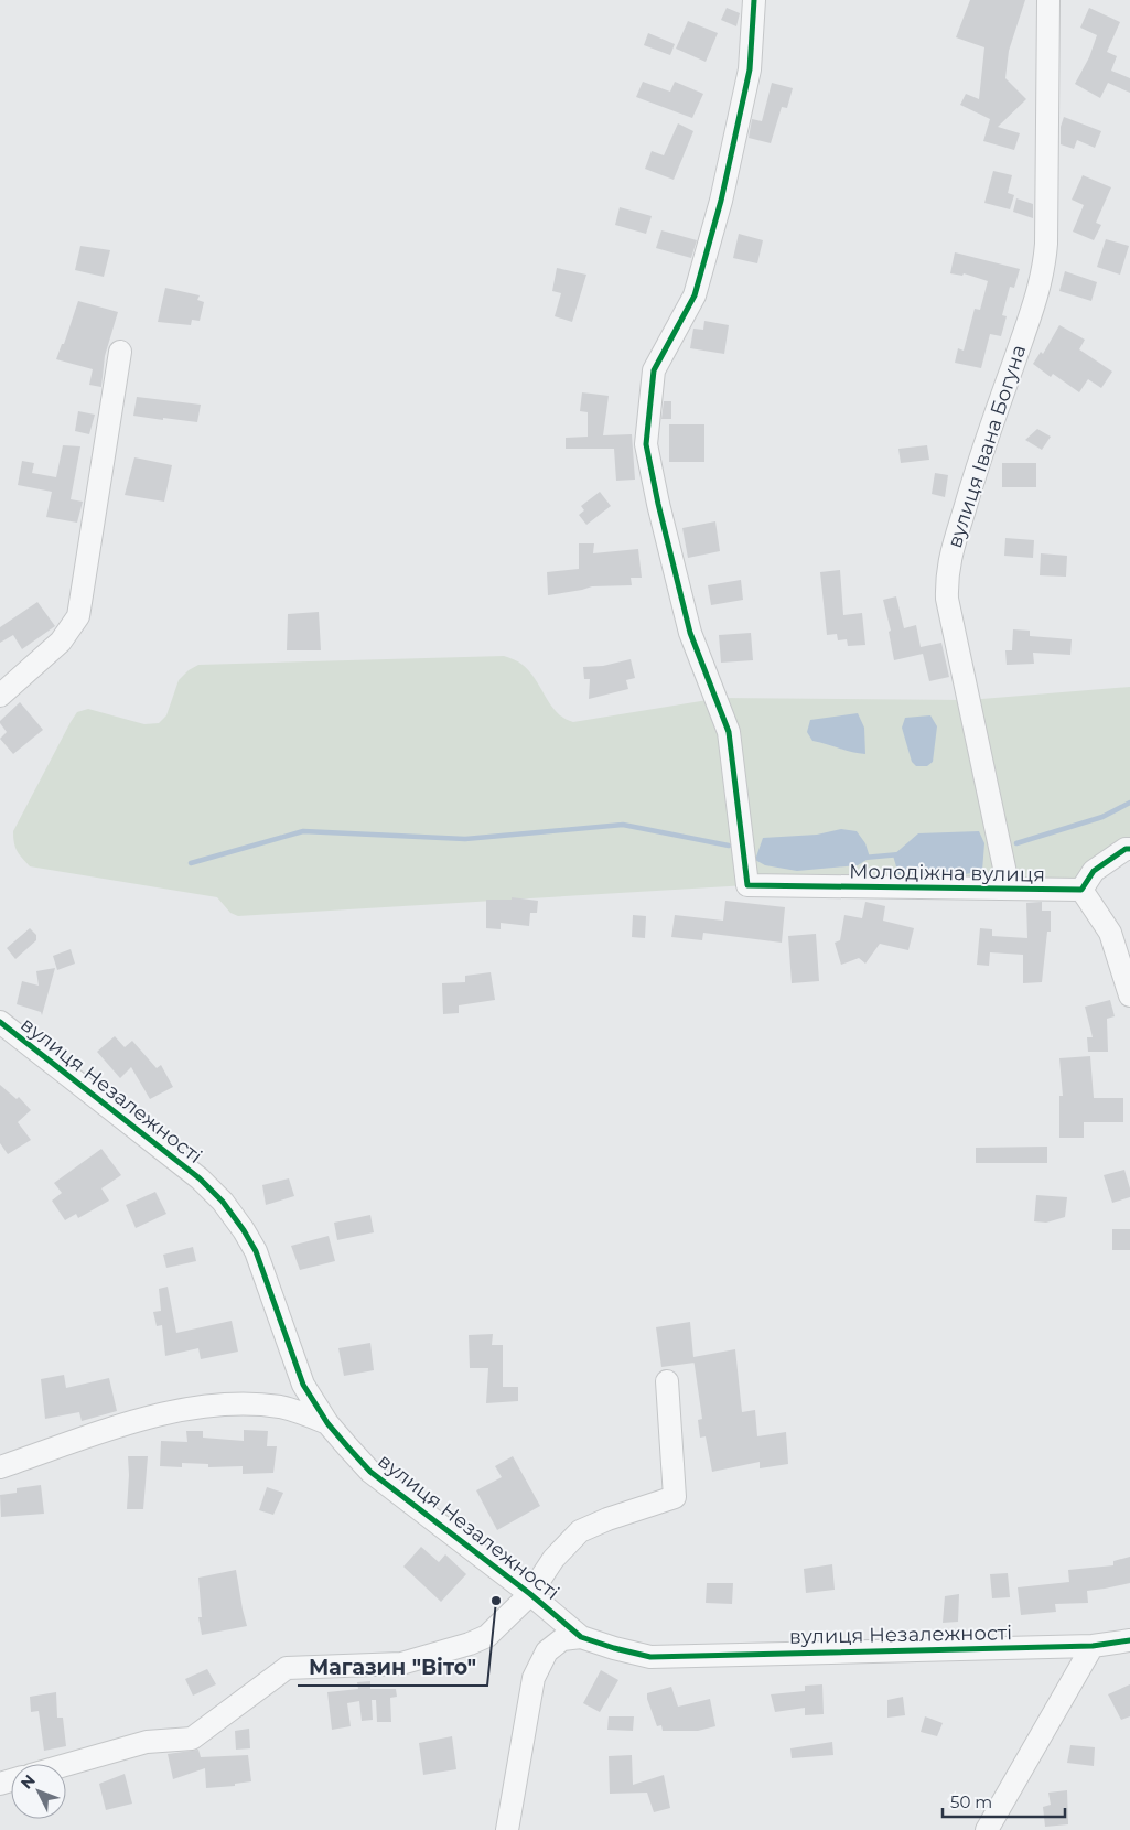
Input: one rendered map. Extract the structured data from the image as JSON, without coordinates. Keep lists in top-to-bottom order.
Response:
{
  "streets": {
    "street": ["вулиця Івана Богуна", "Молодіжна вулиця", "вулиця Незалежності"]
  },
  "crossings": [
    ["вулиця Івана Богуна", "Молодіжна вулиця"]
  ],
  "places": ["Магазин \"Віто\""],
  "scale_bar": "50 m",
  "north": "top left"
}
